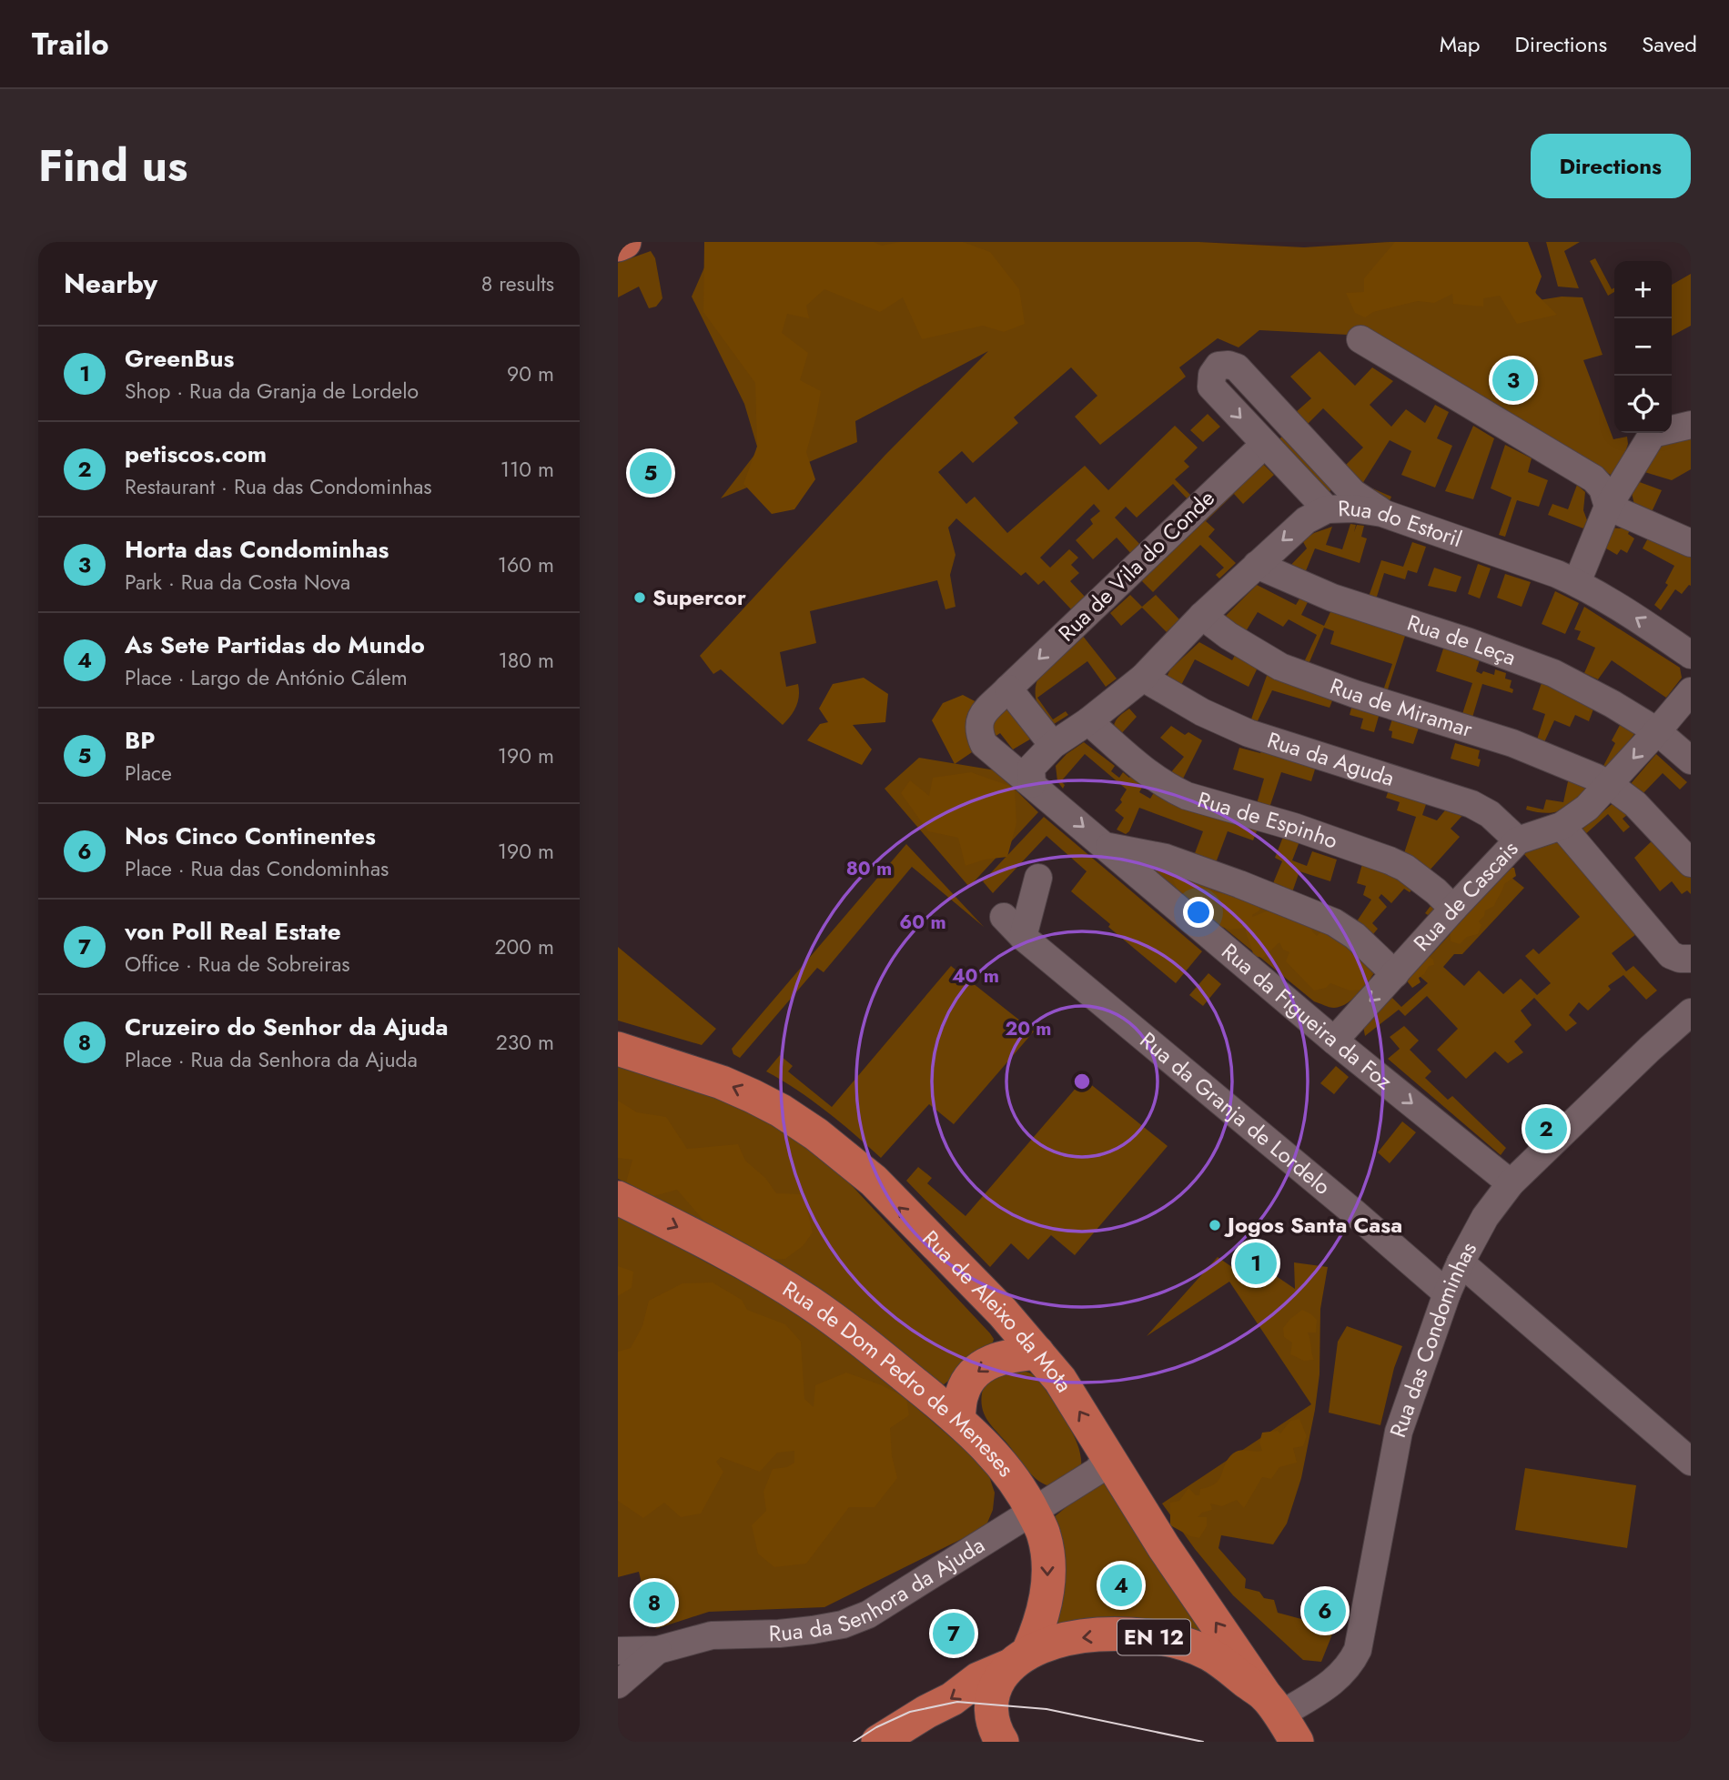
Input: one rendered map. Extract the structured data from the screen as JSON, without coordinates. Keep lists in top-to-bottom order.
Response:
{
  "streets": {
    "main road": ["Rua de Aleixo da Mota", "Rua de Dom Pedro de Meneses", "EN 12"],
    "street": [
      "Rua do Estoril",
      "Rua de Vila do Conde",
      "Rua de Leça",
      "Rua de Miramar",
      "Rua da Aguda",
      "Rua de Espinho",
      "Rua de Cascais",
      "Rua da Figueira da Foz",
      "Rua da Granja de Lordelo",
      "Rua das Condominhas",
      "Rua da Senhora da Ajuda"
    ]
  },
  "crossings": [
    ["Rua do Estoril", "Rua de Vila do Conde"],
    ["Rua do Estoril", "Rua de Leça"],
    ["Rua do Estoril", "Rua de Miramar"],
    ["Rua do Estoril", "Rua da Aguda"],
    ["Rua do Estoril", "Rua de Espinho"],
    ["Rua do Estoril", "Rua da Figueira da Foz"],
    ["Rua de Vila do Conde", "Rua da Figueira da Foz"],
    ["Rua de Leça", "Rua de Cascais"],
    ["Rua de Miramar", "Rua de Cascais"],
    ["Rua da Aguda", "Rua de Cascais"],
    ["Rua de Espinho", "Rua de Cascais"],
    ["Rua de Cascais", "Rua da Figueira da Foz"],
    ["Rua da Figueira da Foz", "Rua das Condominhas"],
    ["Rua da Granja de Lordelo", "Rua das Condominhas"],
    ["Rua de Aleixo da Mota", "Rua das Condominhas"],
    ["Rua de Aleixo da Mota", "Rua da Senhora da Ajuda"],
    ["Rua de Aleixo da Mota", "EN 12"],
    ["Rua das Condominhas", "EN 12"],
    ["Rua de Dom Pedro de Meneses", "Rua da Senhora da Ajuda"],
    ["Rua de Dom Pedro de Meneses", "EN 12"]
  ],
  "one_way": ["Rua de Vila do Conde", "Rua de Aleixo da Mota", "Rua de Dom Pedro de Meneses"],
  "places": ["Supercor", "Jogos Santa Casa"],
  "page": {
    "header": "Trailo",
    "nav": ["Map", "Directions", "Saved"],
    "title": "Find us",
    "buttons": "Directions",
    "heading": ["Nearby", "8 results"],
    "map_buttons": ["+", "−"],
    "list": [
      {
        "mark": "1",
        "name": "GreenBus",
        "note": "Shop · Rua da Granja de Lordelo",
        "value": "90 m"
      },
      {
        "mark": "2",
        "name": "petiscos.com",
        "note": "Restaurant · Rua das Condominhas",
        "value": "110 m"
      },
      {
        "mark": "3",
        "name": "Horta das Condominhas",
        "note": "Park · Rua da Costa Nova",
        "value": "160 m"
      },
      {
        "mark": "4",
        "name": "As Sete Partidas do Mundo",
        "note": "Place · Largo de António Cálem",
        "value": "180 m"
      },
      {
        "mark": "5",
        "name": "BP",
        "note": "Place",
        "value": "190 m"
      },
      {
        "mark": "6",
        "name": "Nos Cinco Continentes",
        "note": "Place · Rua das Condominhas",
        "value": "190 m"
      },
      {
        "mark": "7",
        "name": "von Poll Real Estate",
        "note": "Office · Rua de Sobreiras",
        "value": "200 m"
      },
      {
        "mark": "8",
        "name": "Cruzeiro do Senhor da Ajuda",
        "note": "Place · Rua da Senhora da Ajuda",
        "value": "230 m"
      }
    ],
    "pins": [
      "3",
      "5",
      "2",
      "1",
      "4",
      "8",
      "6",
      "7"
    ]
  },
  "rings": [
    "80 m",
    "60 m",
    "40 m",
    "20 m"
  ]
}
